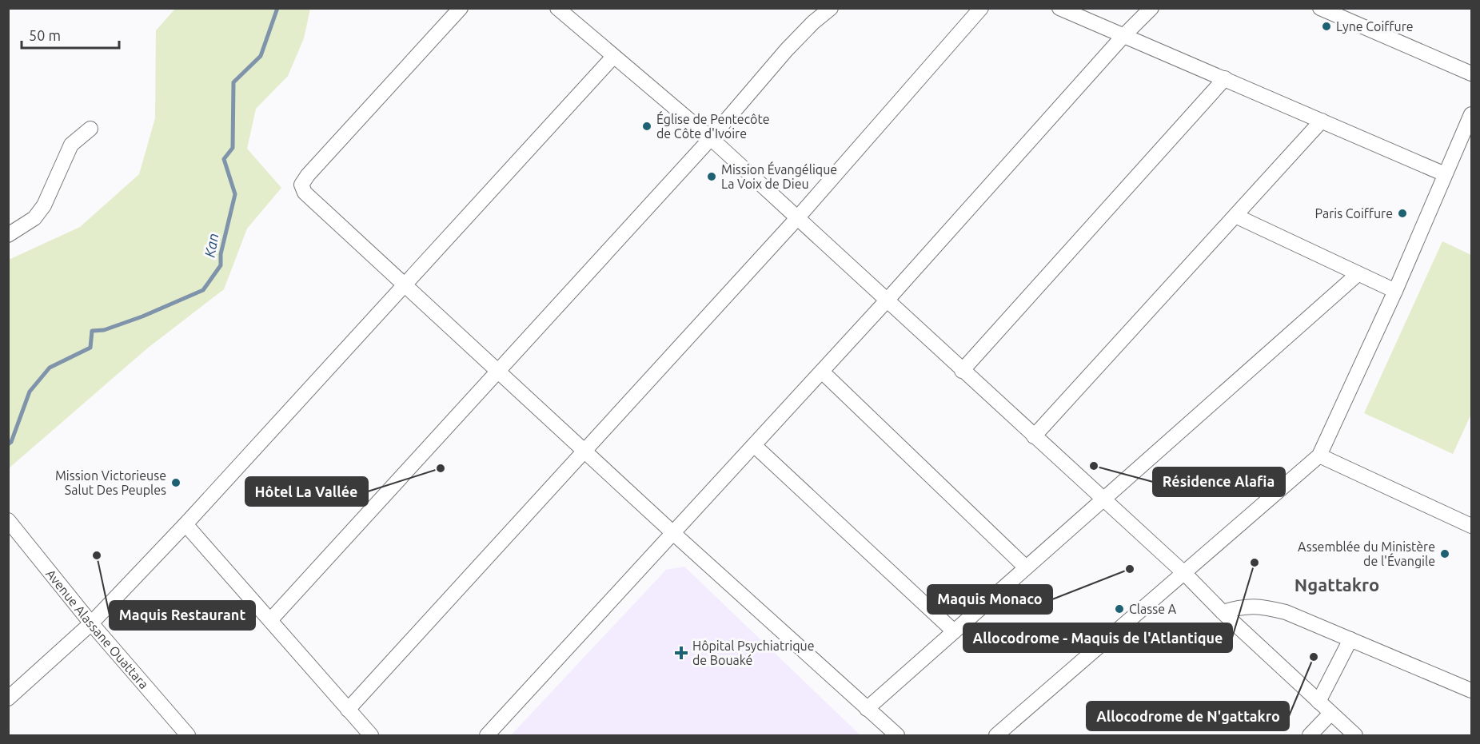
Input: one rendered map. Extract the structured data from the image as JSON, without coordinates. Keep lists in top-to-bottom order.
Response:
{
  "streets": {
    "street": ["Avenue Alassane Ouattara"]
  },
  "districts": ["Ngattakro"],
  "water": ["Kan"],
  "places": {
    "other": [
      "Lyne Coiffure",
      "Église de Pentecôte de Côte d'Ivoire",
      "Mission Évangélique La Voix de Dieu",
      "Paris Coiffure",
      "Résidence Alafia",
      "Hôtel La Vallée",
      "Mission Victorieuse Salut Des Peuples",
      "Assemblée du Ministère de l'Évangile",
      "Maquis Restaurant",
      "Allocodrome - Maquis de l'Atlantique",
      "Maquis Monaco",
      "Classe A",
      "Allocodrome de N'gattakro"
    ],
    "health": ["Hôpital Psychiatrique de Bouaké"]
  },
  "scale_bar": "50 m"
}
